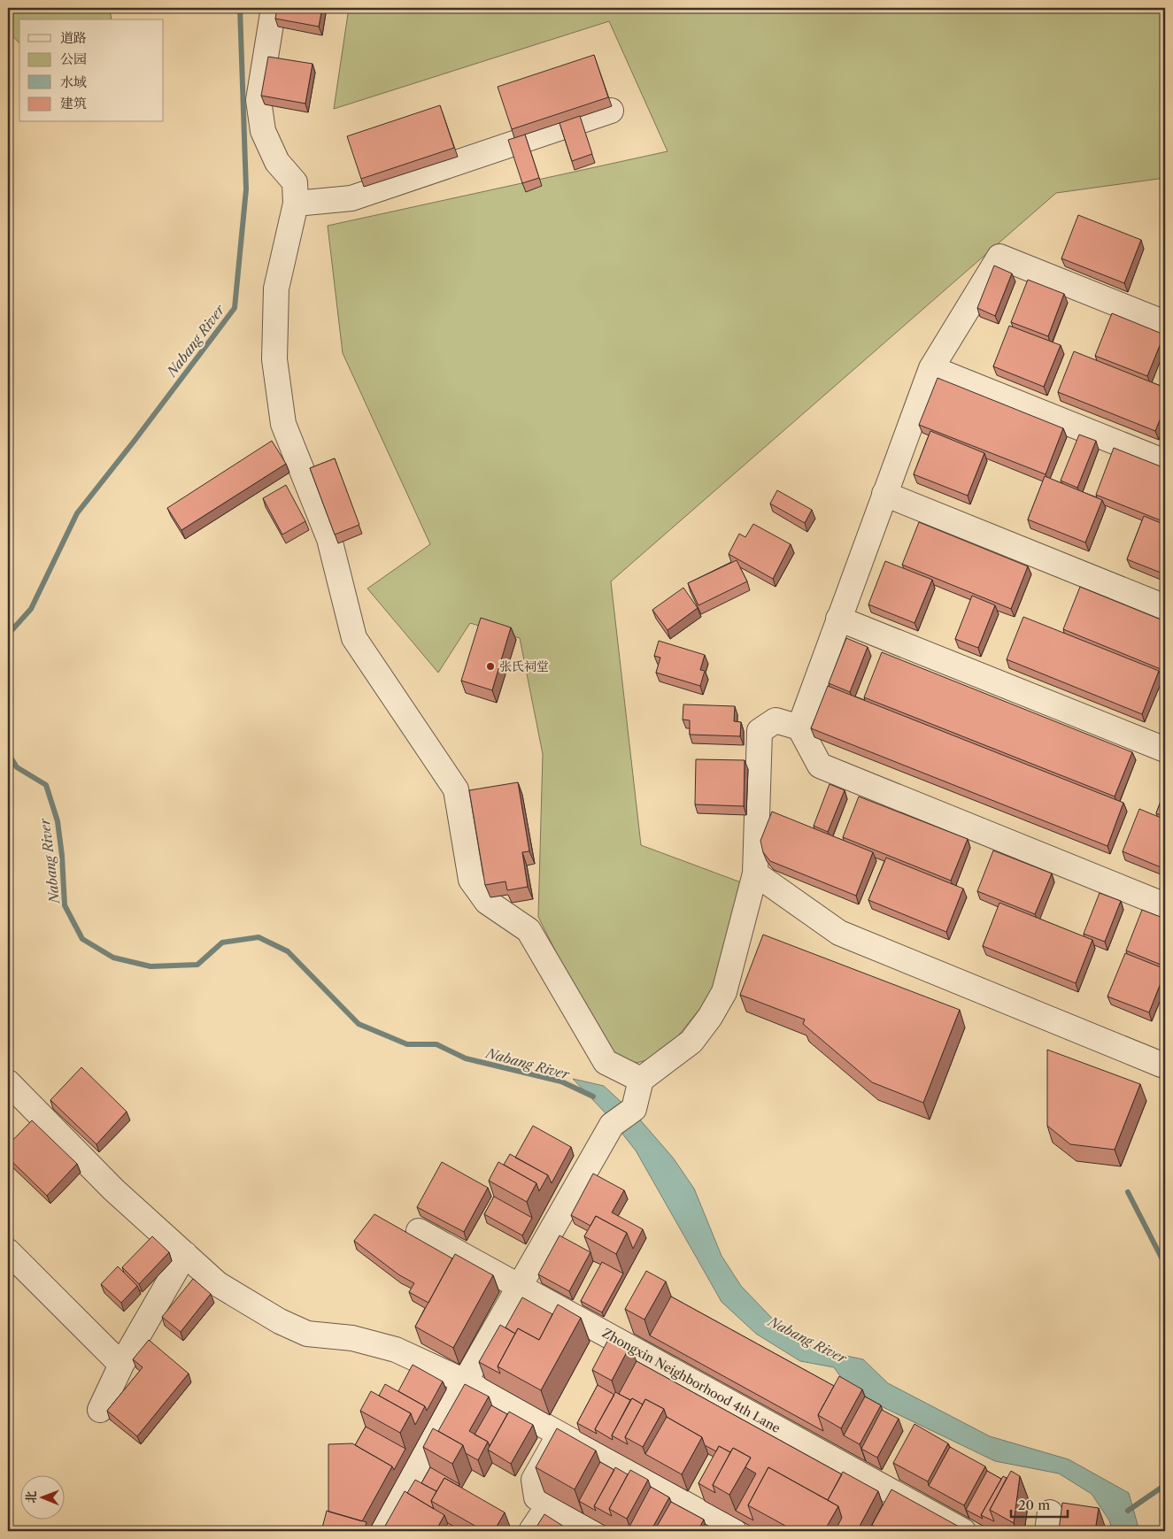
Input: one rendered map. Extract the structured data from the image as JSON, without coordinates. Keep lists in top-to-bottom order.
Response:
{
  "streets": {
    "street": ["Zhongxin Neighborhood 4th Lane"]
  },
  "water": ["Nabang River"],
  "places": ["张氏祠堂"],
  "legend": [
    "道路",
    "公园",
    "水域",
    "建筑"
  ],
  "scale_bar": "20 m",
  "north": "left"
}
